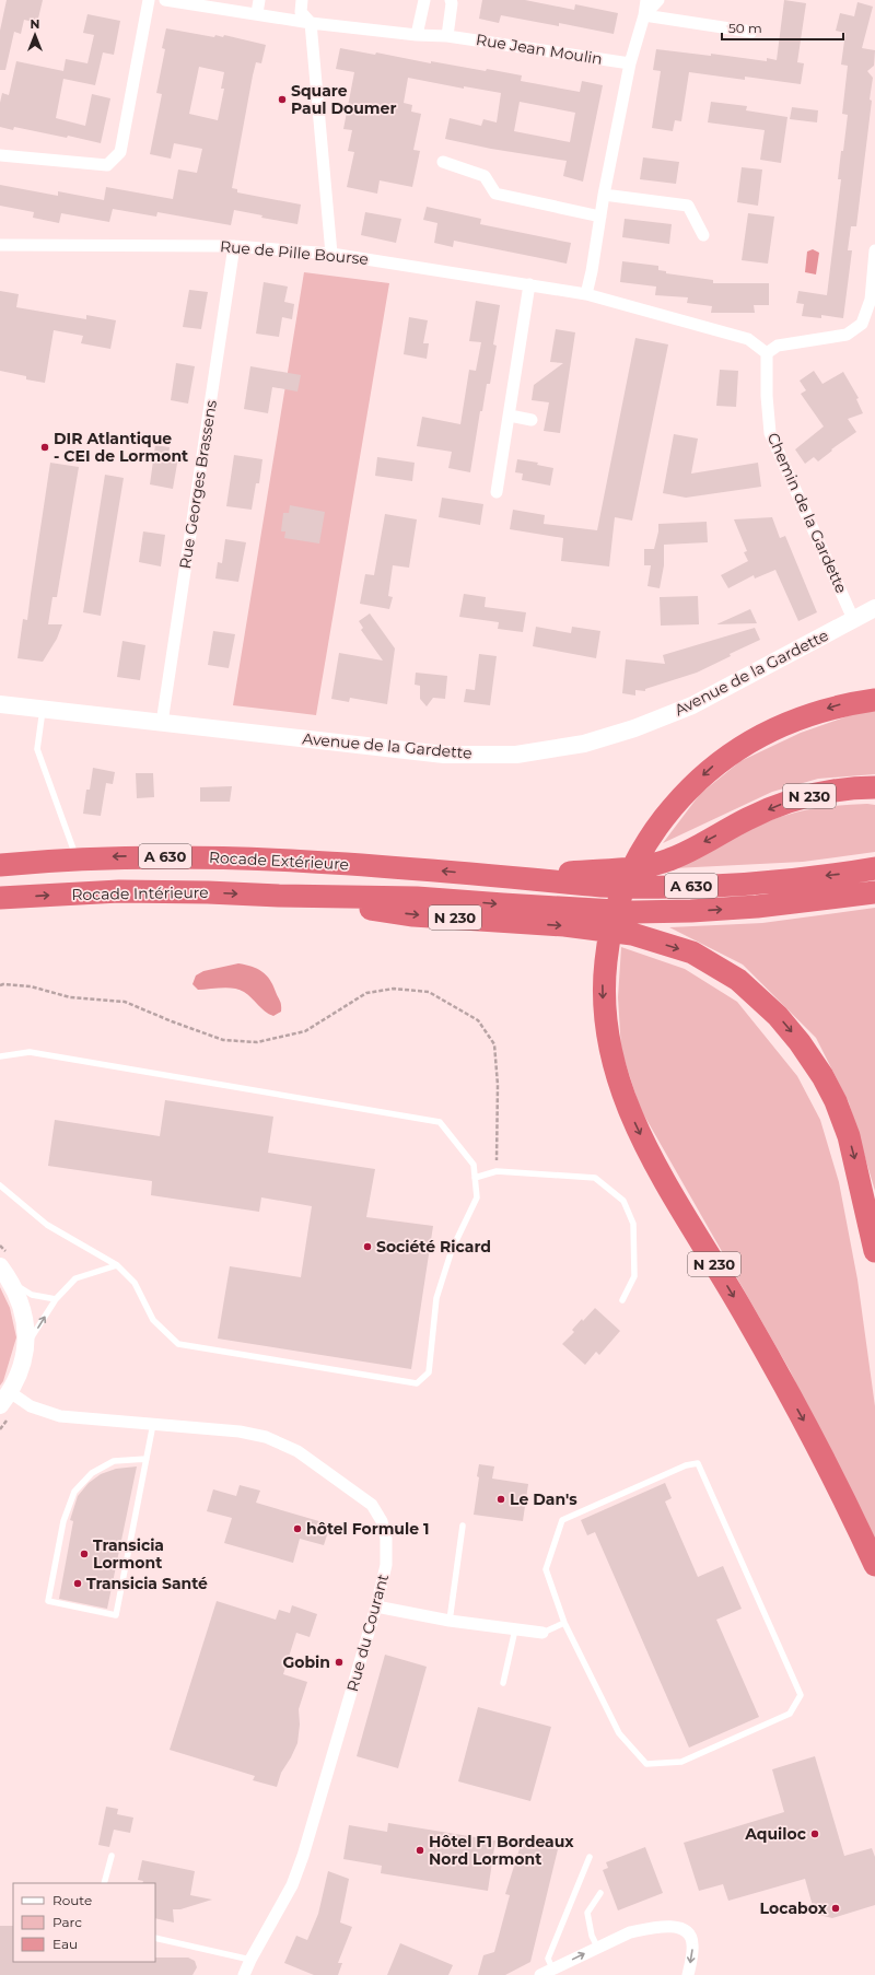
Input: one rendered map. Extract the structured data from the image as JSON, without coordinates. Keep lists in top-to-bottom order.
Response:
{
  "streets": {
    "highway": [
      "N 230",
      "A 630",
      "Rocade Extérieure",
      "Rocade Intérieure"
    ],
    "main road": ["Avenue de la Gardette"],
    "street": [
      "Rue Jean Moulin",
      "Rue de Pille Bourse",
      "Rue Georges Brassens",
      "Chemin de la Gardette",
      "Rue du Courant"
    ]
  },
  "crossings": [
    ["Rue de Pille Bourse", "Rue Georges Brassens"],
    ["Rue de Pille Bourse", "Chemin de la Gardette"],
    ["Rue Georges Brassens", "Avenue de la Gardette"],
    ["Chemin de la Gardette", "Avenue de la Gardette"],
    ["N 230", "A 630"],
    ["N 230", "Rocade Extérieure"],
    ["N 230", "Rocade Intérieure"],
    ["A 630", "Rocade Extérieure"],
    ["A 630", "Rocade Intérieure"]
  ],
  "one_way": ["Rocade Intérieure"],
  "places": [
    "Square Paul Doumer",
    "DIR Atlantique - CEI de Lormont",
    "Société Ricard",
    "Le Dan's",
    "hôtel Formule 1",
    "Transicia Lormont",
    "Transicia Santé",
    "Gobin",
    "Aquiloc",
    "Hôtel F1 Bordeaux Nord Lormont",
    "Locabox"
  ],
  "legend": ["Route", "Parc", "Eau"],
  "scale_bar": "50 m",
  "north": "top"
}
